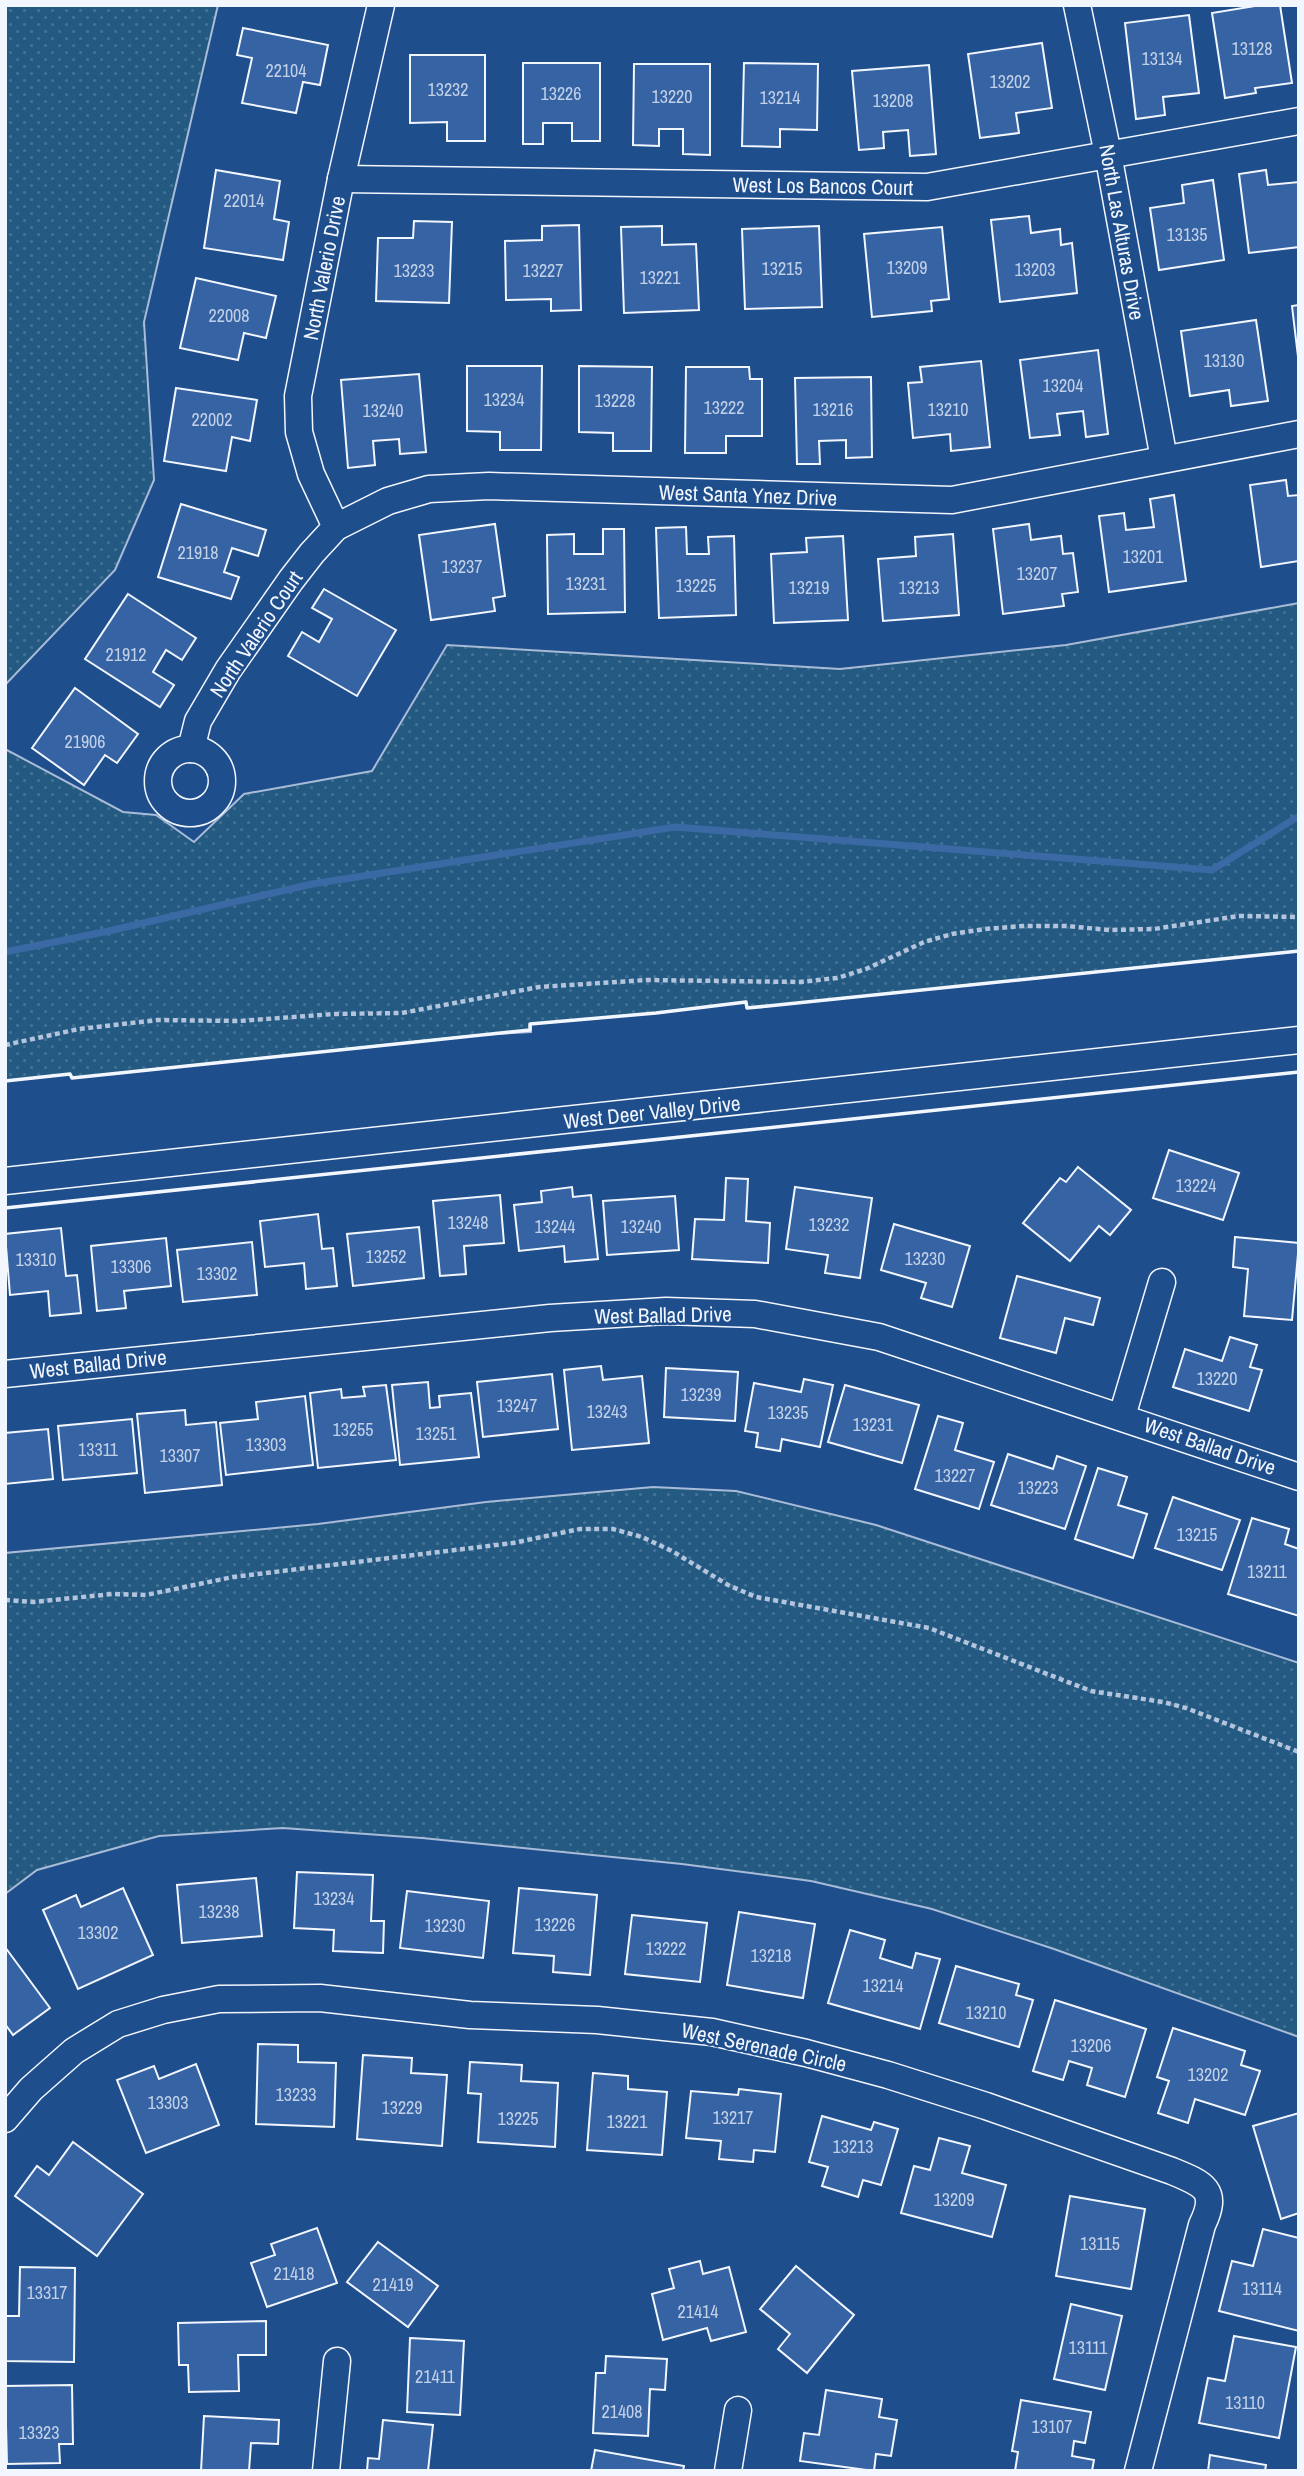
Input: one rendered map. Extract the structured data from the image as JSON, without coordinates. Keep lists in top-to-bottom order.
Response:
{
  "streets": {
    "street": [
      "West Los Bancos Court",
      "North Las Alturas Drive",
      "North Valerio Drive",
      "West Santa Ynez Drive",
      "North Valerio Court",
      "West Deer Valley Drive",
      "West Ballad Drive",
      "West Serenade Circle"
    ]
  },
  "crossings": [
    ["West Los Bancos Court", "North Las Alturas Drive"],
    ["West Los Bancos Court", "North Valerio Drive"],
    ["North Las Alturas Drive", "West Santa Ynez Drive"],
    ["North Valerio Drive", "West Santa Ynez Drive"],
    ["North Valerio Drive", "North Valerio Court"],
    ["West Santa Ynez Drive", "North Valerio Court"]
  ],
  "house_numbers": [
    "13128",
    "13134",
    "22104",
    "13202",
    "13232",
    "13226",
    "13220",
    "13214",
    "13208",
    "22014",
    "13135",
    "13209",
    "13215",
    "13203",
    "13233",
    "13227",
    "13221",
    "22008",
    "13130",
    "13204",
    "13234",
    "13228",
    "13222",
    "13216",
    "13210",
    "13240",
    "22002",
    "21918",
    "13201",
    "13237",
    "13207",
    "13231",
    "13225",
    "13219",
    "13213",
    "21912",
    "21906",
    "13224",
    "13248",
    "13232",
    "13244",
    "13240",
    "13252",
    "13230",
    "13310",
    "13306",
    "13302",
    "13220",
    "13239",
    "13247",
    "13243",
    "13235",
    "13231",
    "13255",
    "13251",
    "13303",
    "13311",
    "13307",
    "13227",
    "13223",
    "13215",
    "13211",
    "13234",
    "13238",
    "13226",
    "13230",
    "13302",
    "13222",
    "13218",
    "13214",
    "13210",
    "13206",
    "13202",
    "13233",
    "13303",
    "13229",
    "13217",
    "13225",
    "13221",
    "13213",
    "13209",
    "13115",
    "21418",
    "21419",
    "13114",
    "13317",
    "21414",
    "13111",
    "21411",
    "13110",
    "21408",
    "13107",
    "13323"
  ]
}
